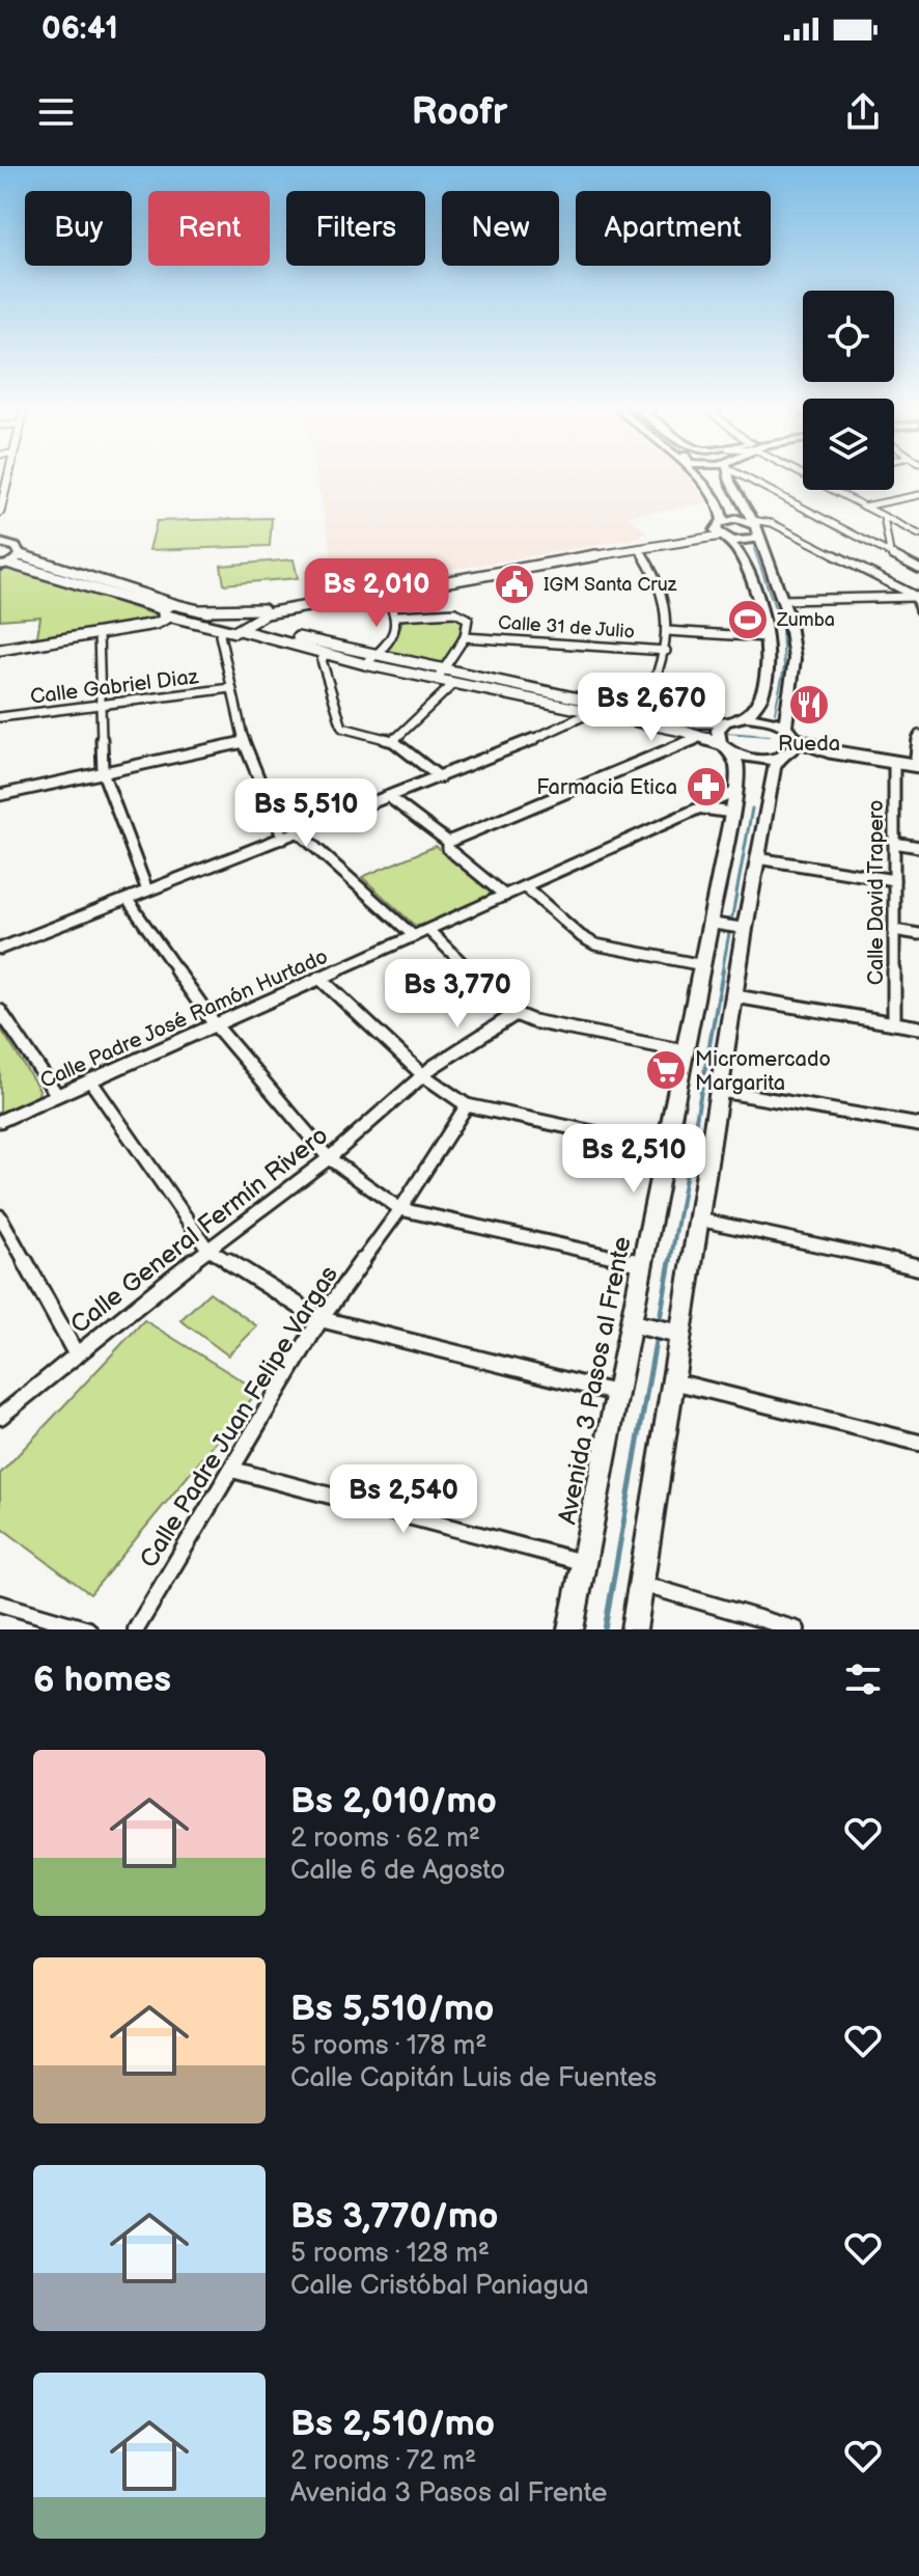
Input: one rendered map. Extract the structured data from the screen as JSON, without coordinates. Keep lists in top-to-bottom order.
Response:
{
  "streets": {
    "main road": ["Avenida 3 Pasos al Frente"],
    "street": [
      "Calle 31 de Julio",
      "Calle Gabriel Diaz",
      "Calle David Trapero",
      "Calle Padre José Ramón Hurtado",
      "Calle General Fermín Rivero",
      "Calle Padre Juan Felipe Vargas"
    ]
  },
  "crossings": [
    ["Calle Padre José Ramón Hurtado", "Avenida 3 Pasos al Frente"]
  ],
  "places": {
    "public building": ["IGM Santa Cruz"],
    "sports": ["Zumba"],
    "restaurant": ["Rueda"],
    "pharmacy": ["Farmacia Etica"],
    "supermarket": ["Micromercado Margarita"]
  },
  "page": {
    "status": "06:41",
    "header": "Roofr",
    "chip": [
      "Buy",
      "Rent",
      "Filters",
      "New",
      "Apartment"
    ],
    "price": [
      "Bs 2,010",
      "Bs 2,670",
      "Bs 5,510",
      "Bs 3,770",
      "Bs 2,510",
      "Bs 2,540"
    ],
    "heading": "6 homes",
    "list": [
      {
        "name": "Bs 2,010/mo",
        "note": "2 rooms · 62 m² · Calle 6 de Agosto"
      },
      {
        "name": "Bs 5,510/mo",
        "note": "5 rooms · 178 m² · Calle Capitán Luis de Fuentes"
      },
      {
        "name": "Bs 3,770/mo",
        "note": "5 rooms · 128 m² · Calle Cristóbal Paniagua"
      },
      {
        "name": "Bs 2,510/mo",
        "note": "2 rooms · 72 m² · Avenida 3 Pasos al Frente"
      }
    ]
  }
}
